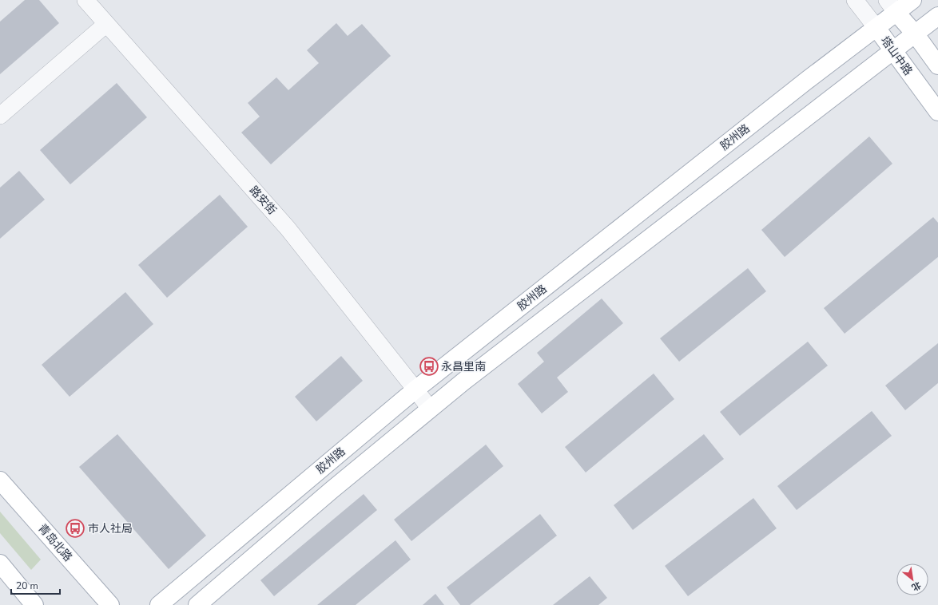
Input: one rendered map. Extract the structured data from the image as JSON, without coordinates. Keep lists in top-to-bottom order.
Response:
{
  "streets": {
    "main road": ["塔山中路", "胶州路", "青岛北路"],
    "street": ["路安街"]
  },
  "crossings": [
    ["塔山中路", "胶州路"],
    ["胶州路", "路安街"]
  ],
  "places": {
    "bus stop": ["永昌里南", "市人社局"]
  },
  "scale_bar": "20 m",
  "north": "bottom right"
}
